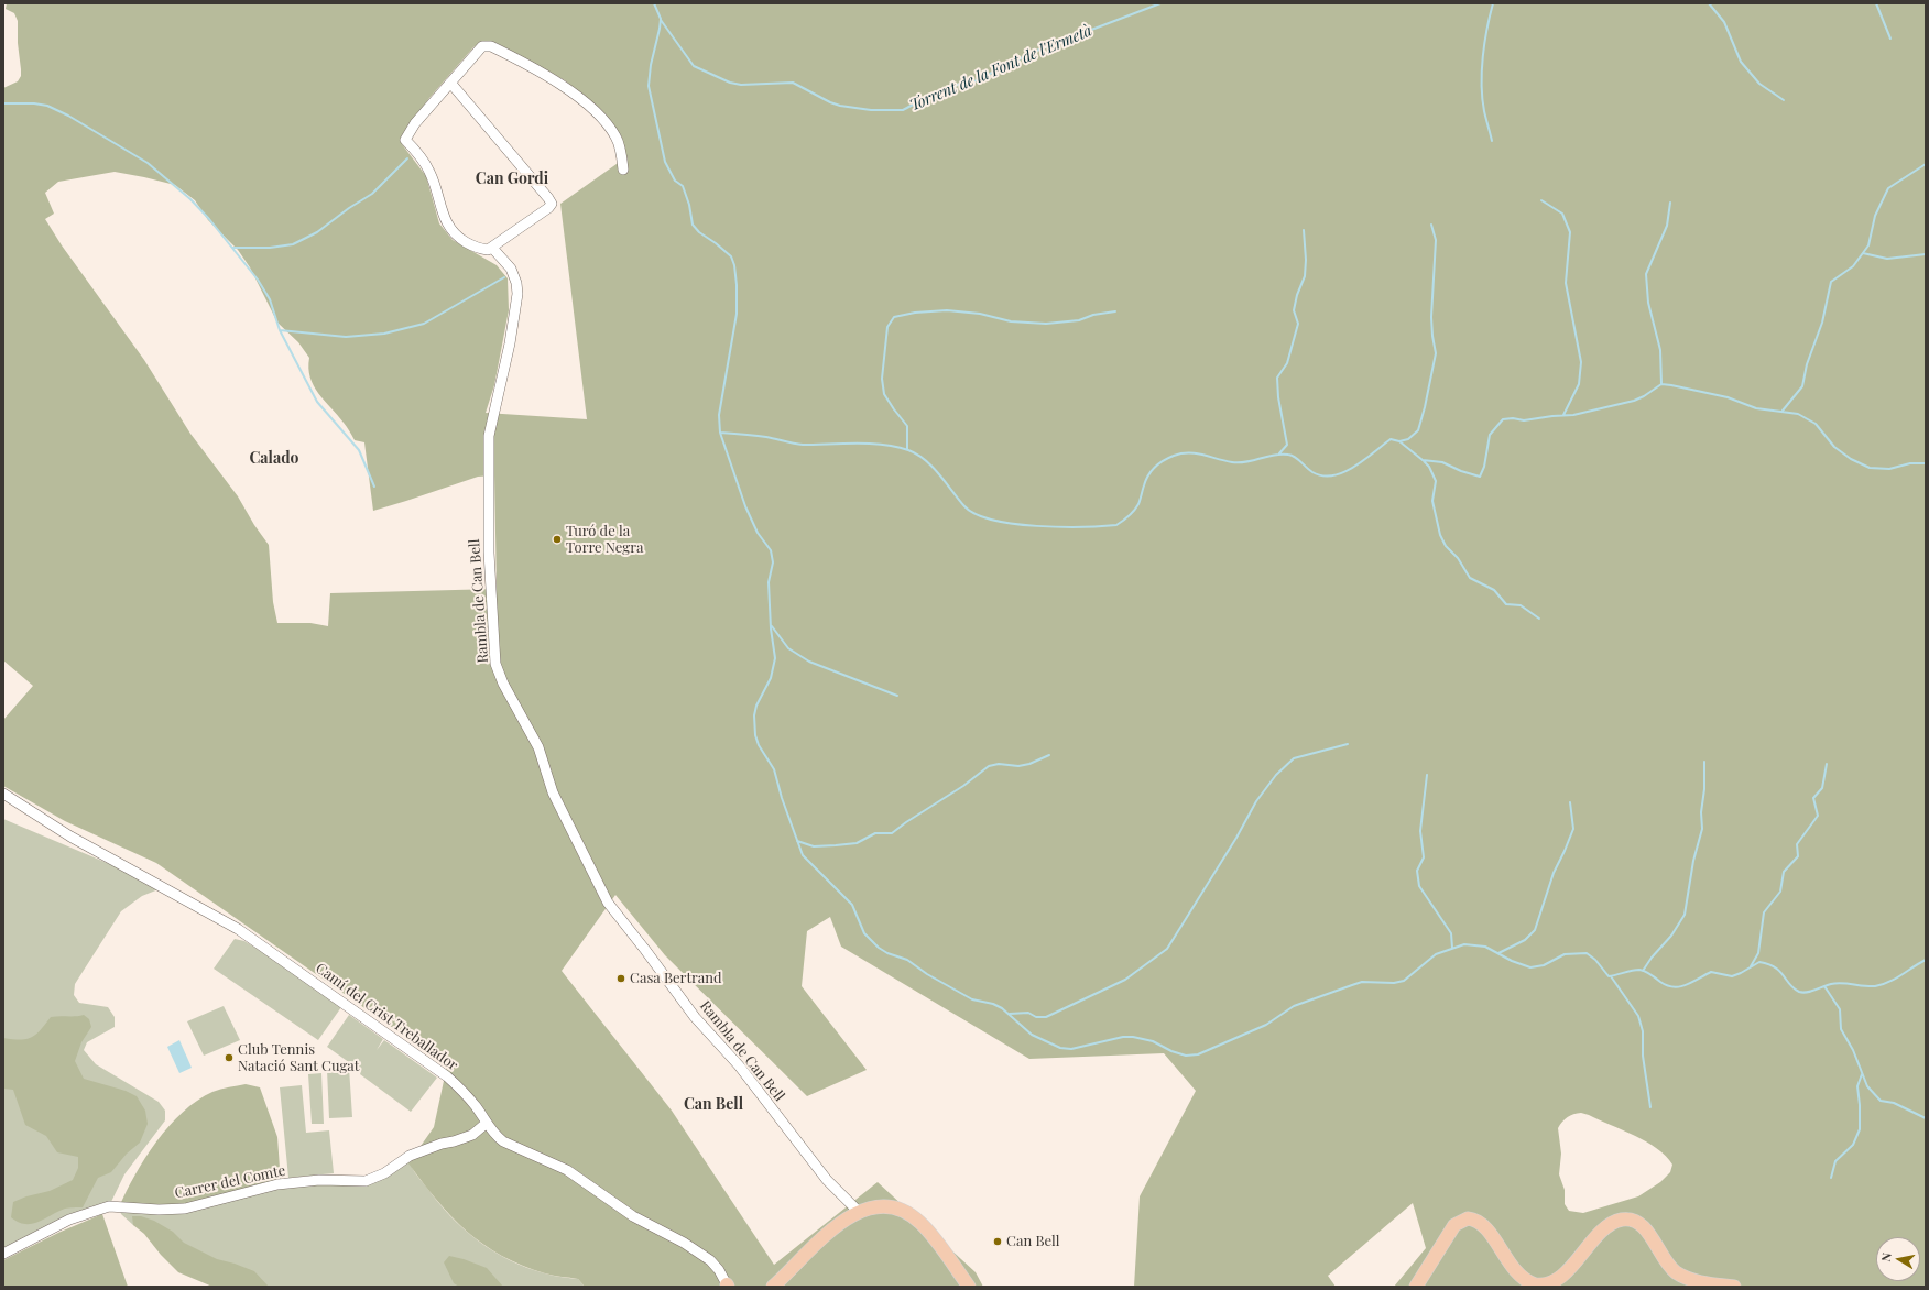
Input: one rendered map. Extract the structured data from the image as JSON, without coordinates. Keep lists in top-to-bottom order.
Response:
{
  "streets": {
    "street": ["Rambla de Can Bell", "Camí del Crist Treballador", "Carrer del Comte"]
  },
  "crossings": [
    ["Camí del Crist Treballador", "Carrer del Comte"]
  ],
  "districts": ["Can Gordi", "Calado", "Can Bell"],
  "water": ["Torrent de la Font de l'Ermetà"],
  "places": [
    "Turó de la Torre Negra",
    "Casa Bertrand",
    "Club Tennis Natació Sant Cugat",
    "Can Bell"
  ],
  "north": "left"
}
